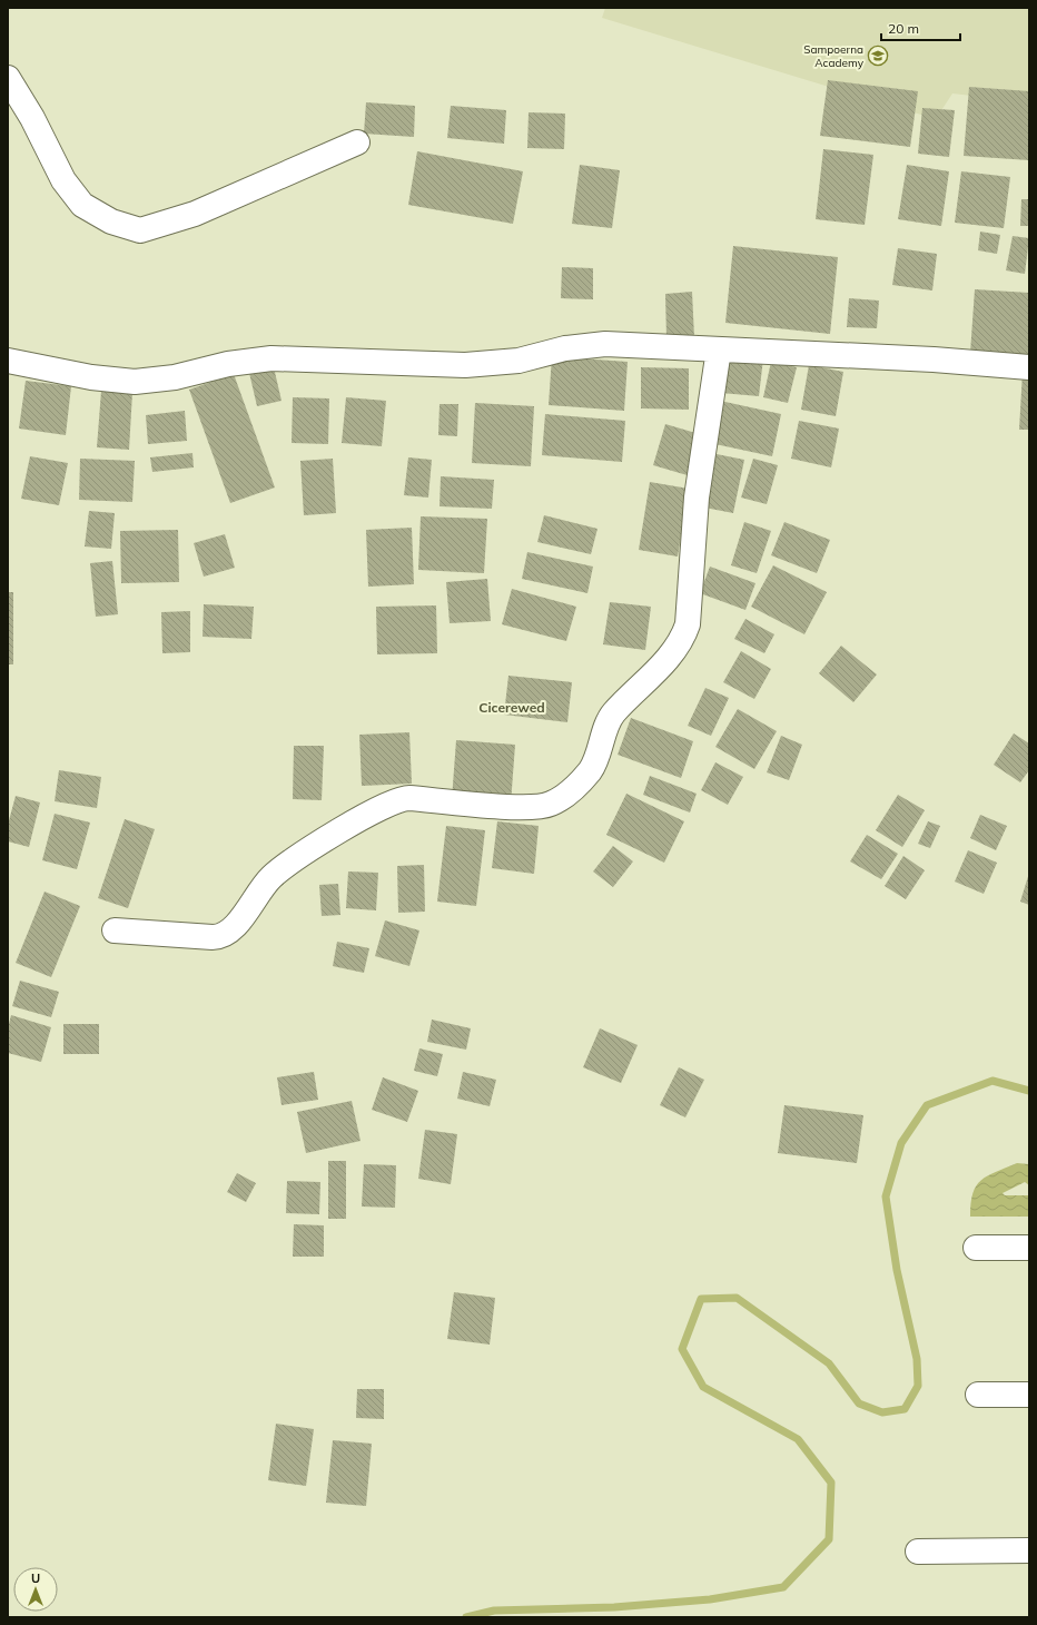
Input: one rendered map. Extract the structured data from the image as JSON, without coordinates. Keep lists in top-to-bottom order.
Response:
{
  "districts": ["Cicerewed"],
  "places": {
    "school or university": ["Sampoerna Academy"]
  },
  "scale_bar": "20 m",
  "north": "top"
}
